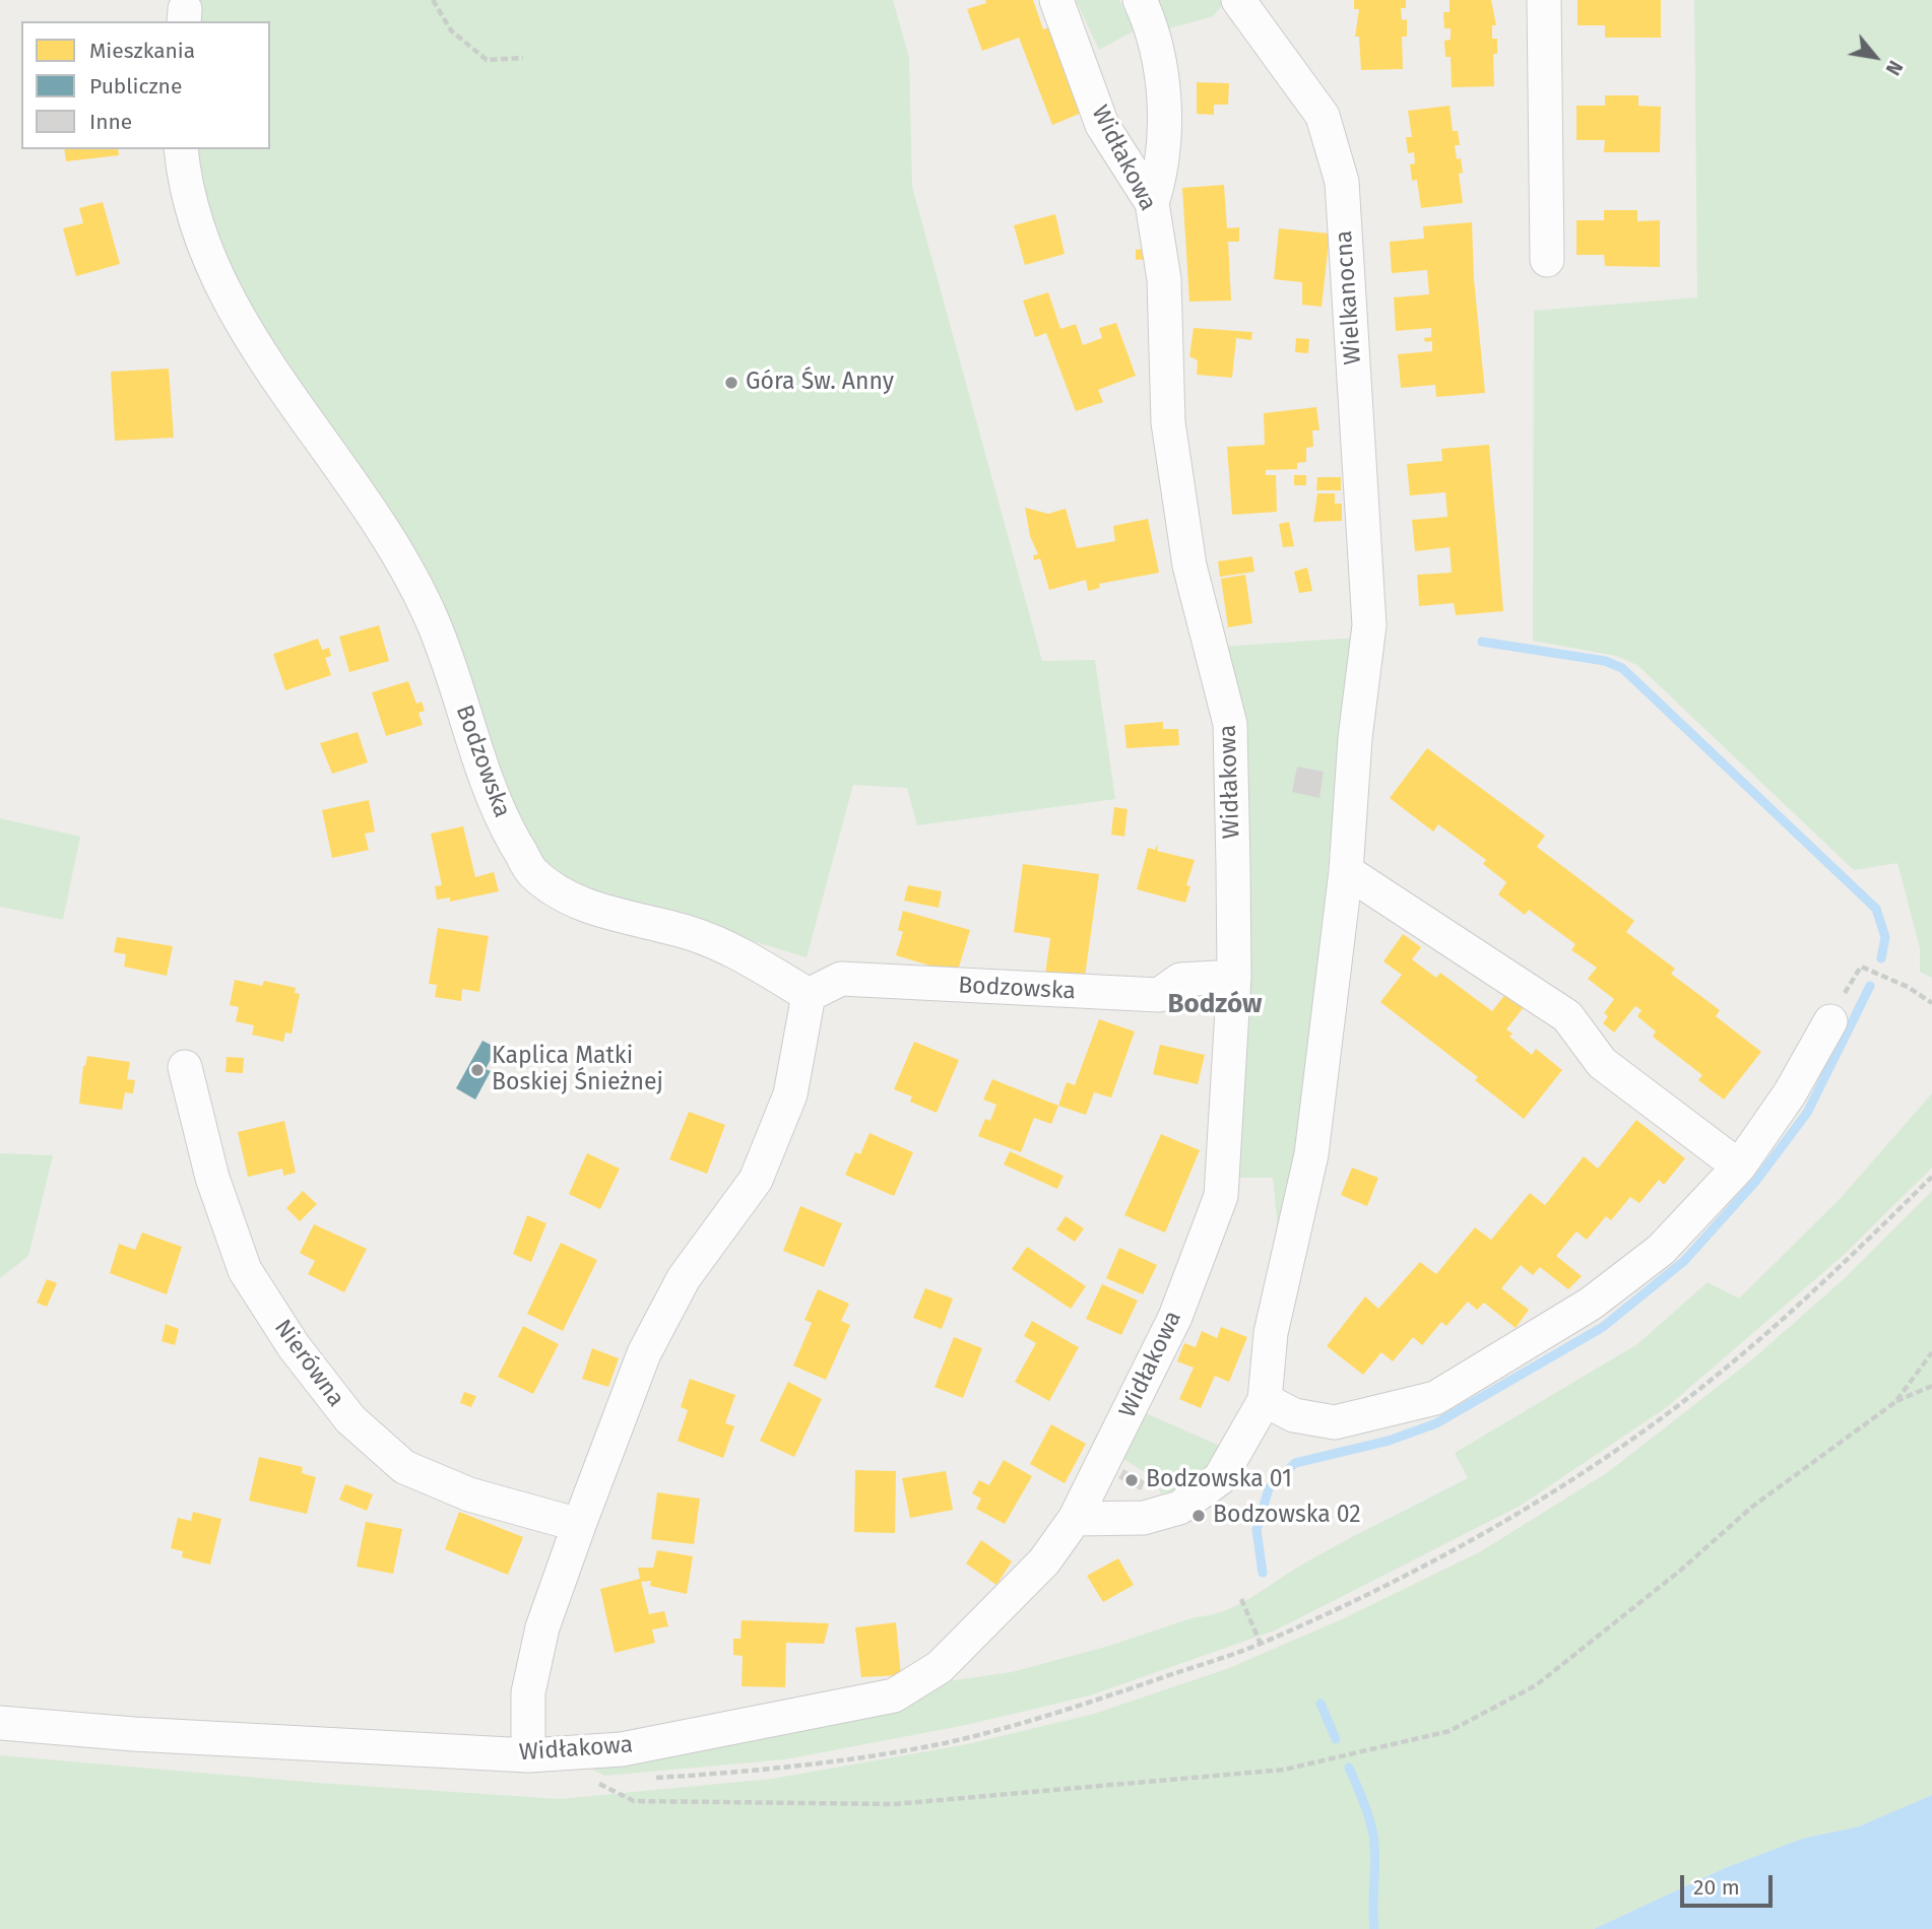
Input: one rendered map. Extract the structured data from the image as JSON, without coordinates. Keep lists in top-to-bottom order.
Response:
{
  "streets": {
    "street": [
      "Widłakowa",
      "Wielkanocna",
      "Bodzowska",
      "Nierówna"
    ]
  },
  "crossings": [
    ["Widłakowa", "Bodzowska"]
  ],
  "districts": ["Bodzów"],
  "places": [
    "Góra Św. Anny",
    "Kaplica Matki Boskiej Śnieżnej",
    "Bodzowska 01",
    "Bodzowska 02"
  ],
  "legend": ["Mieszkania", "Publiczne", "Inne"],
  "scale_bar": "20 m",
  "north": "bottom right"
}
